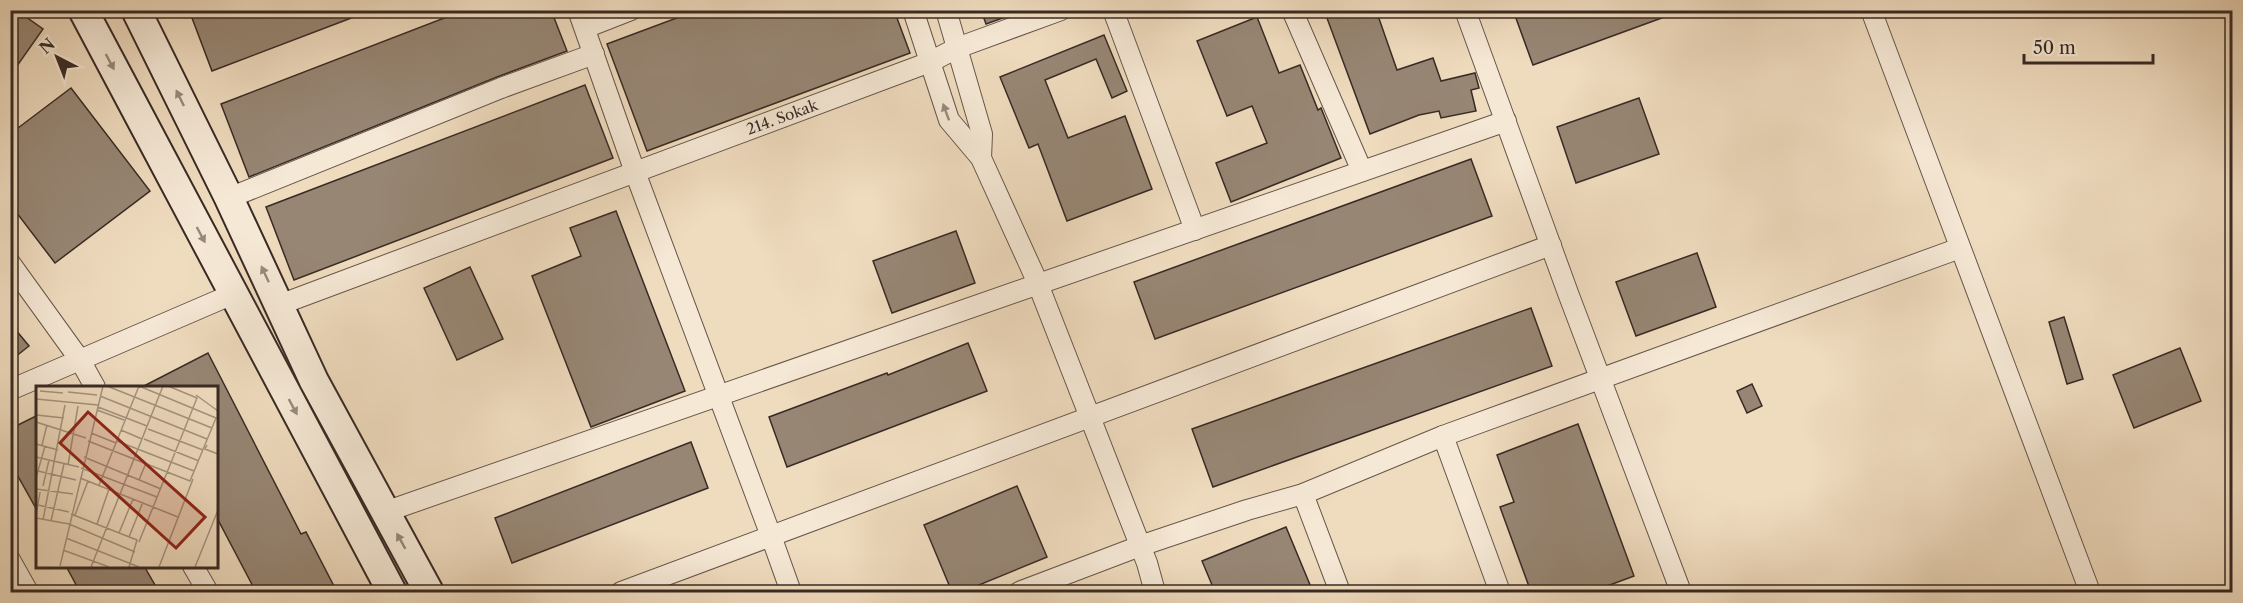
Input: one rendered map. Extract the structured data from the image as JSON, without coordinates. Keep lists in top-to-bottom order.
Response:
{
  "streets": {
    "street": ["214. Sokak"]
  },
  "scale_bar": "50 m",
  "north": "top left"
}
